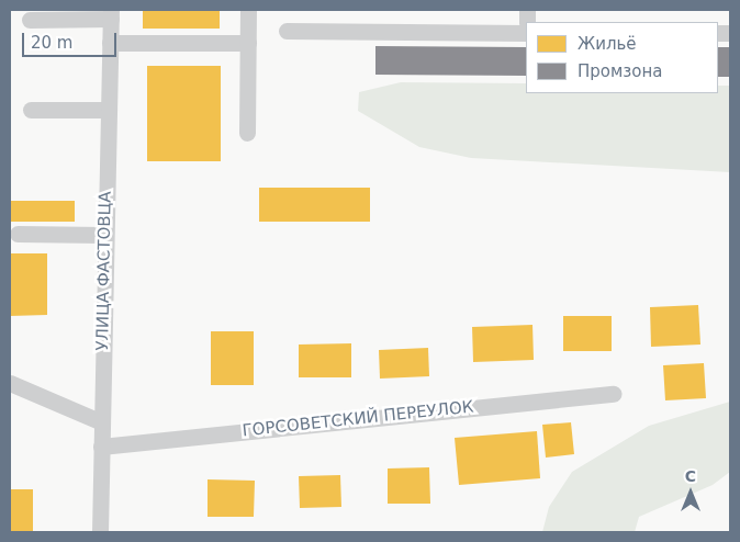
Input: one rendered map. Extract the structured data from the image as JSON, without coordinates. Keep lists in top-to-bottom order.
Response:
{
  "streets": {
    "lane": ["УЛИЦА ФАСТОВЦА", "ГОРСОВЕТСКИЙ ПЕРЕУЛОК"]
  },
  "crossings": [
    ["УЛИЦА ФАСТОВЦА", "ГОРСОВЕТСКИЙ ПЕРЕУЛОК"]
  ],
  "legend": ["Жильё", "Промзона"],
  "scale_bar": "20 m",
  "north": "top"
}
